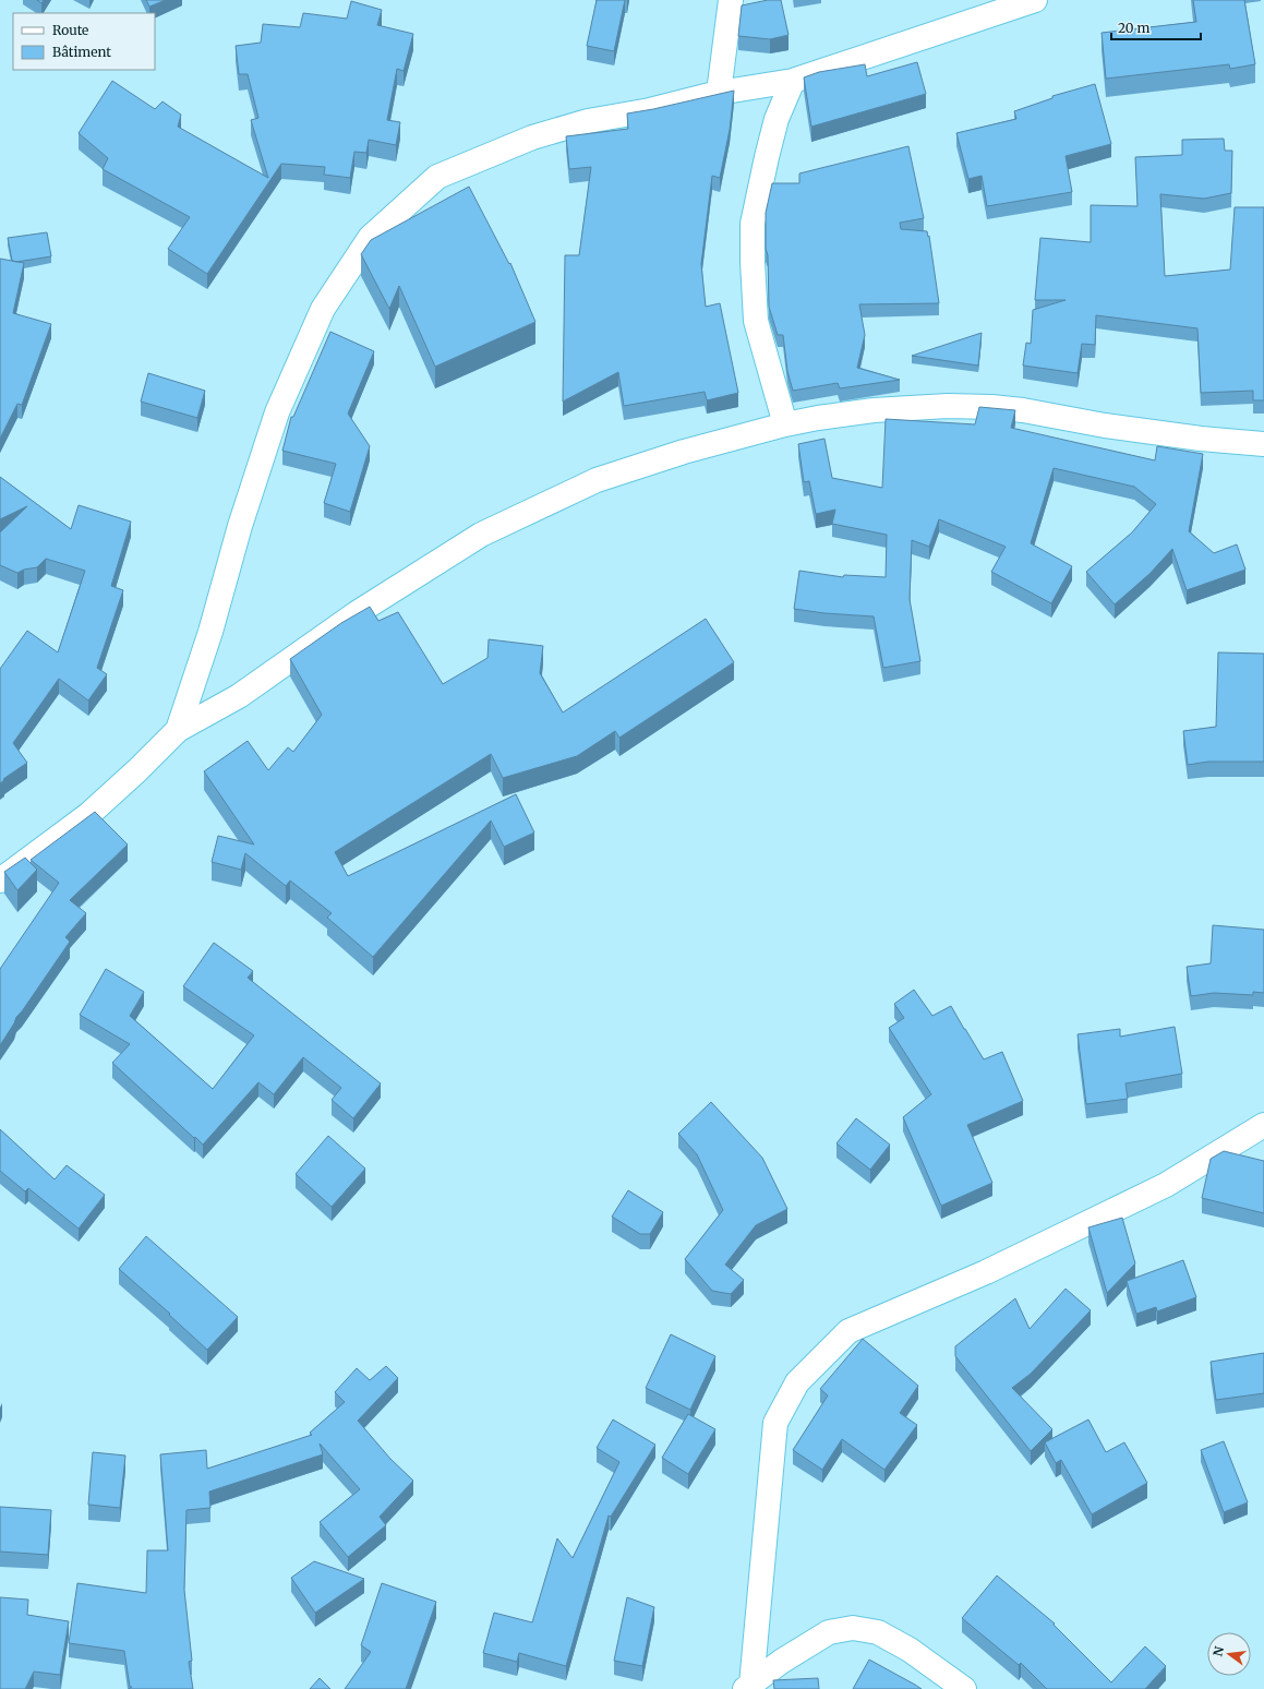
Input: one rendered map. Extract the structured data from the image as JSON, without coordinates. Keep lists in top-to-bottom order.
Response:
{
  "legend": ["Route", "Bâtiment"],
  "scale_bar": "20 m",
  "north": "left"
}
